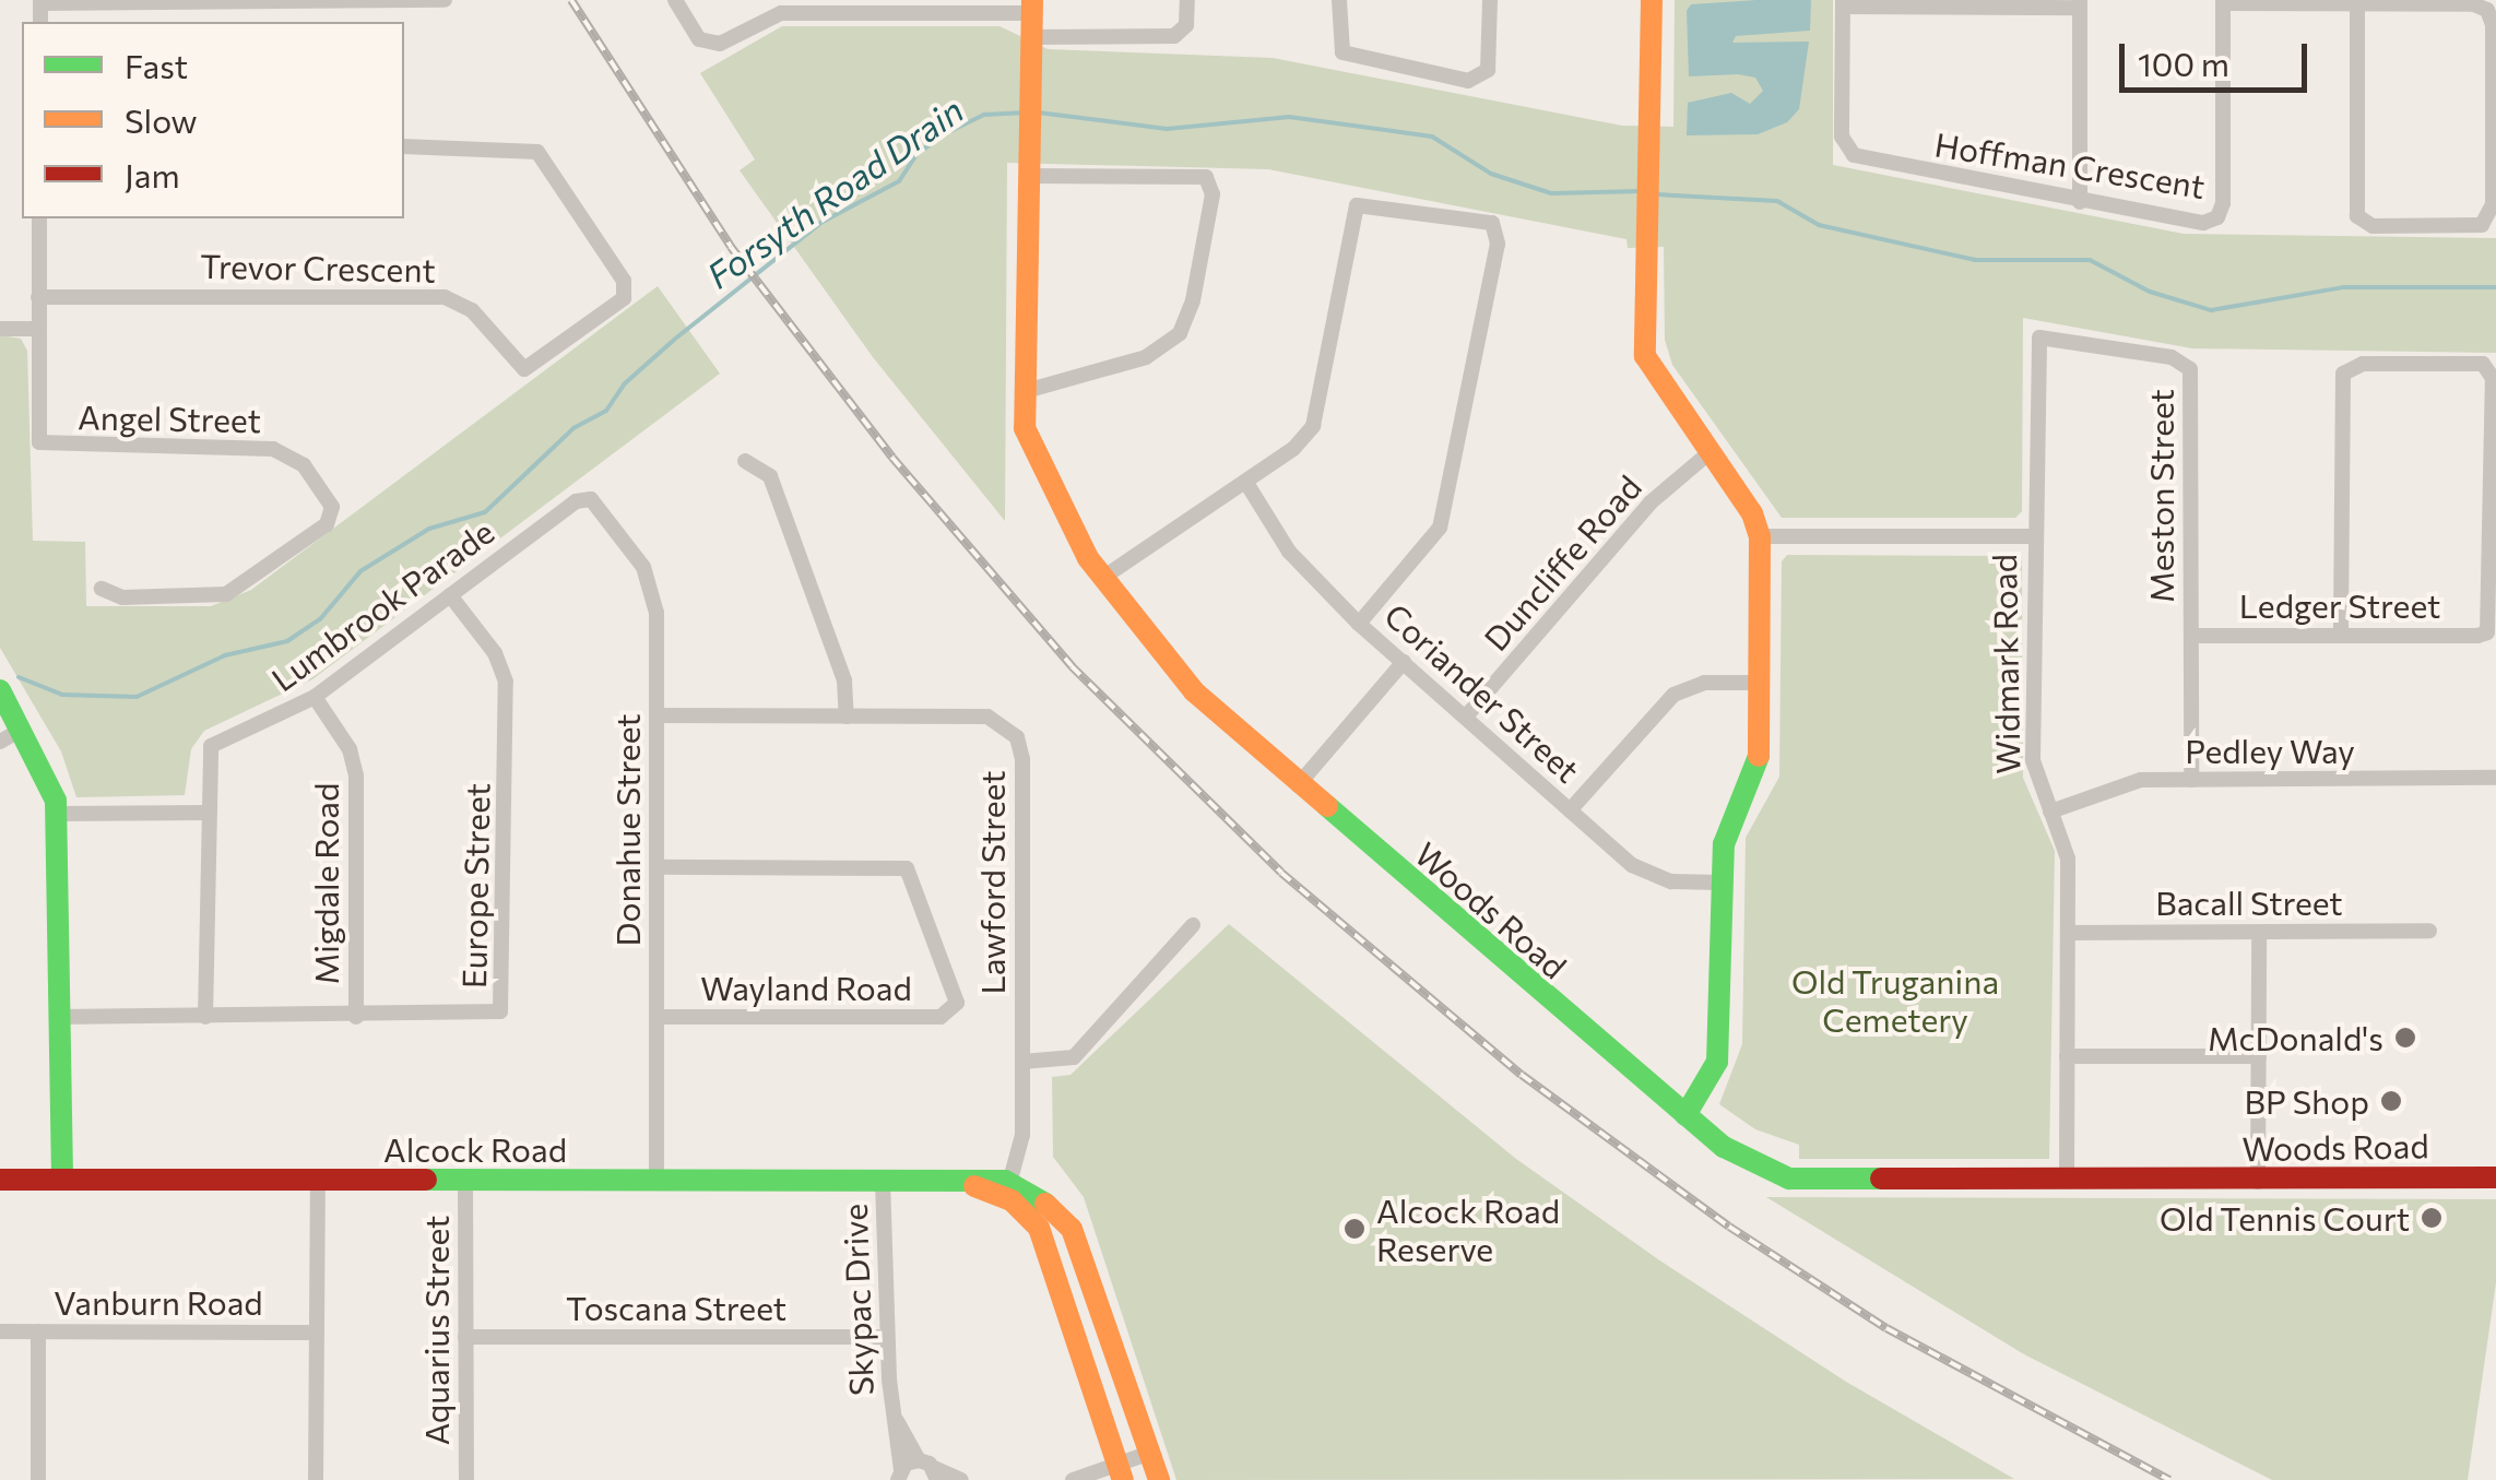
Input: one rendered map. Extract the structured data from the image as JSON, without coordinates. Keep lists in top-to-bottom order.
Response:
{
  "streets": {
    "street": [
      "Hoffman Crescent",
      "Trevor Crescent",
      "Angel Street",
      "Meston Street",
      "Duncliffe Road",
      "Lumbrook Parade",
      "Ledger Street",
      "Widmark Road",
      "Coriander Street",
      "Pedley Way",
      "Donahue Street",
      "Lawford Street",
      "Migdale Road",
      "Europe Street",
      "Bacall Street",
      "Woods Road",
      "Wayland Road",
      "Alcock Road",
      "Skypac Drive",
      "Vanburn Road",
      "Toscana Street",
      "Aquarius Street"
    ]
  },
  "crossings": [
    ["Meston Street", "Ledger Street"],
    ["Meston Street", "Widmark Road"],
    ["Meston Street", "Pedley Way"],
    ["Duncliffe Road", "Coriander Street"],
    ["Lumbrook Parade", "Donahue Street"],
    ["Lumbrook Parade", "Migdale Road"],
    ["Lumbrook Parade", "Europe Street"],
    ["Widmark Road", "Pedley Way"],
    ["Widmark Road", "Bacall Street"],
    ["Widmark Road", "Woods Road"],
    ["Donahue Street", "Lawford Street"],
    ["Donahue Street", "Wayland Road"],
    ["Donahue Street", "Alcock Road"],
    ["Lawford Street", "Alcock Road"],
    ["Migdale Road", "Europe Street"],
    ["Alcock Road", "Skypac Drive"],
    ["Alcock Road", "Aquarius Street"],
    ["Skypac Drive", "Toscana Street"],
    ["Toscana Street", "Aquarius Street"]
  ],
  "water": ["Forsyth Road Drain"],
  "parks": ["Old Truganina Cemetery"],
  "places": [
    "McDonald's",
    "BP Shop",
    "Old Tennis Court",
    "Alcock Road Reserve"
  ],
  "legend": ["Fast", "Slow", "Jam"],
  "scale_bar": "100 m"
}
